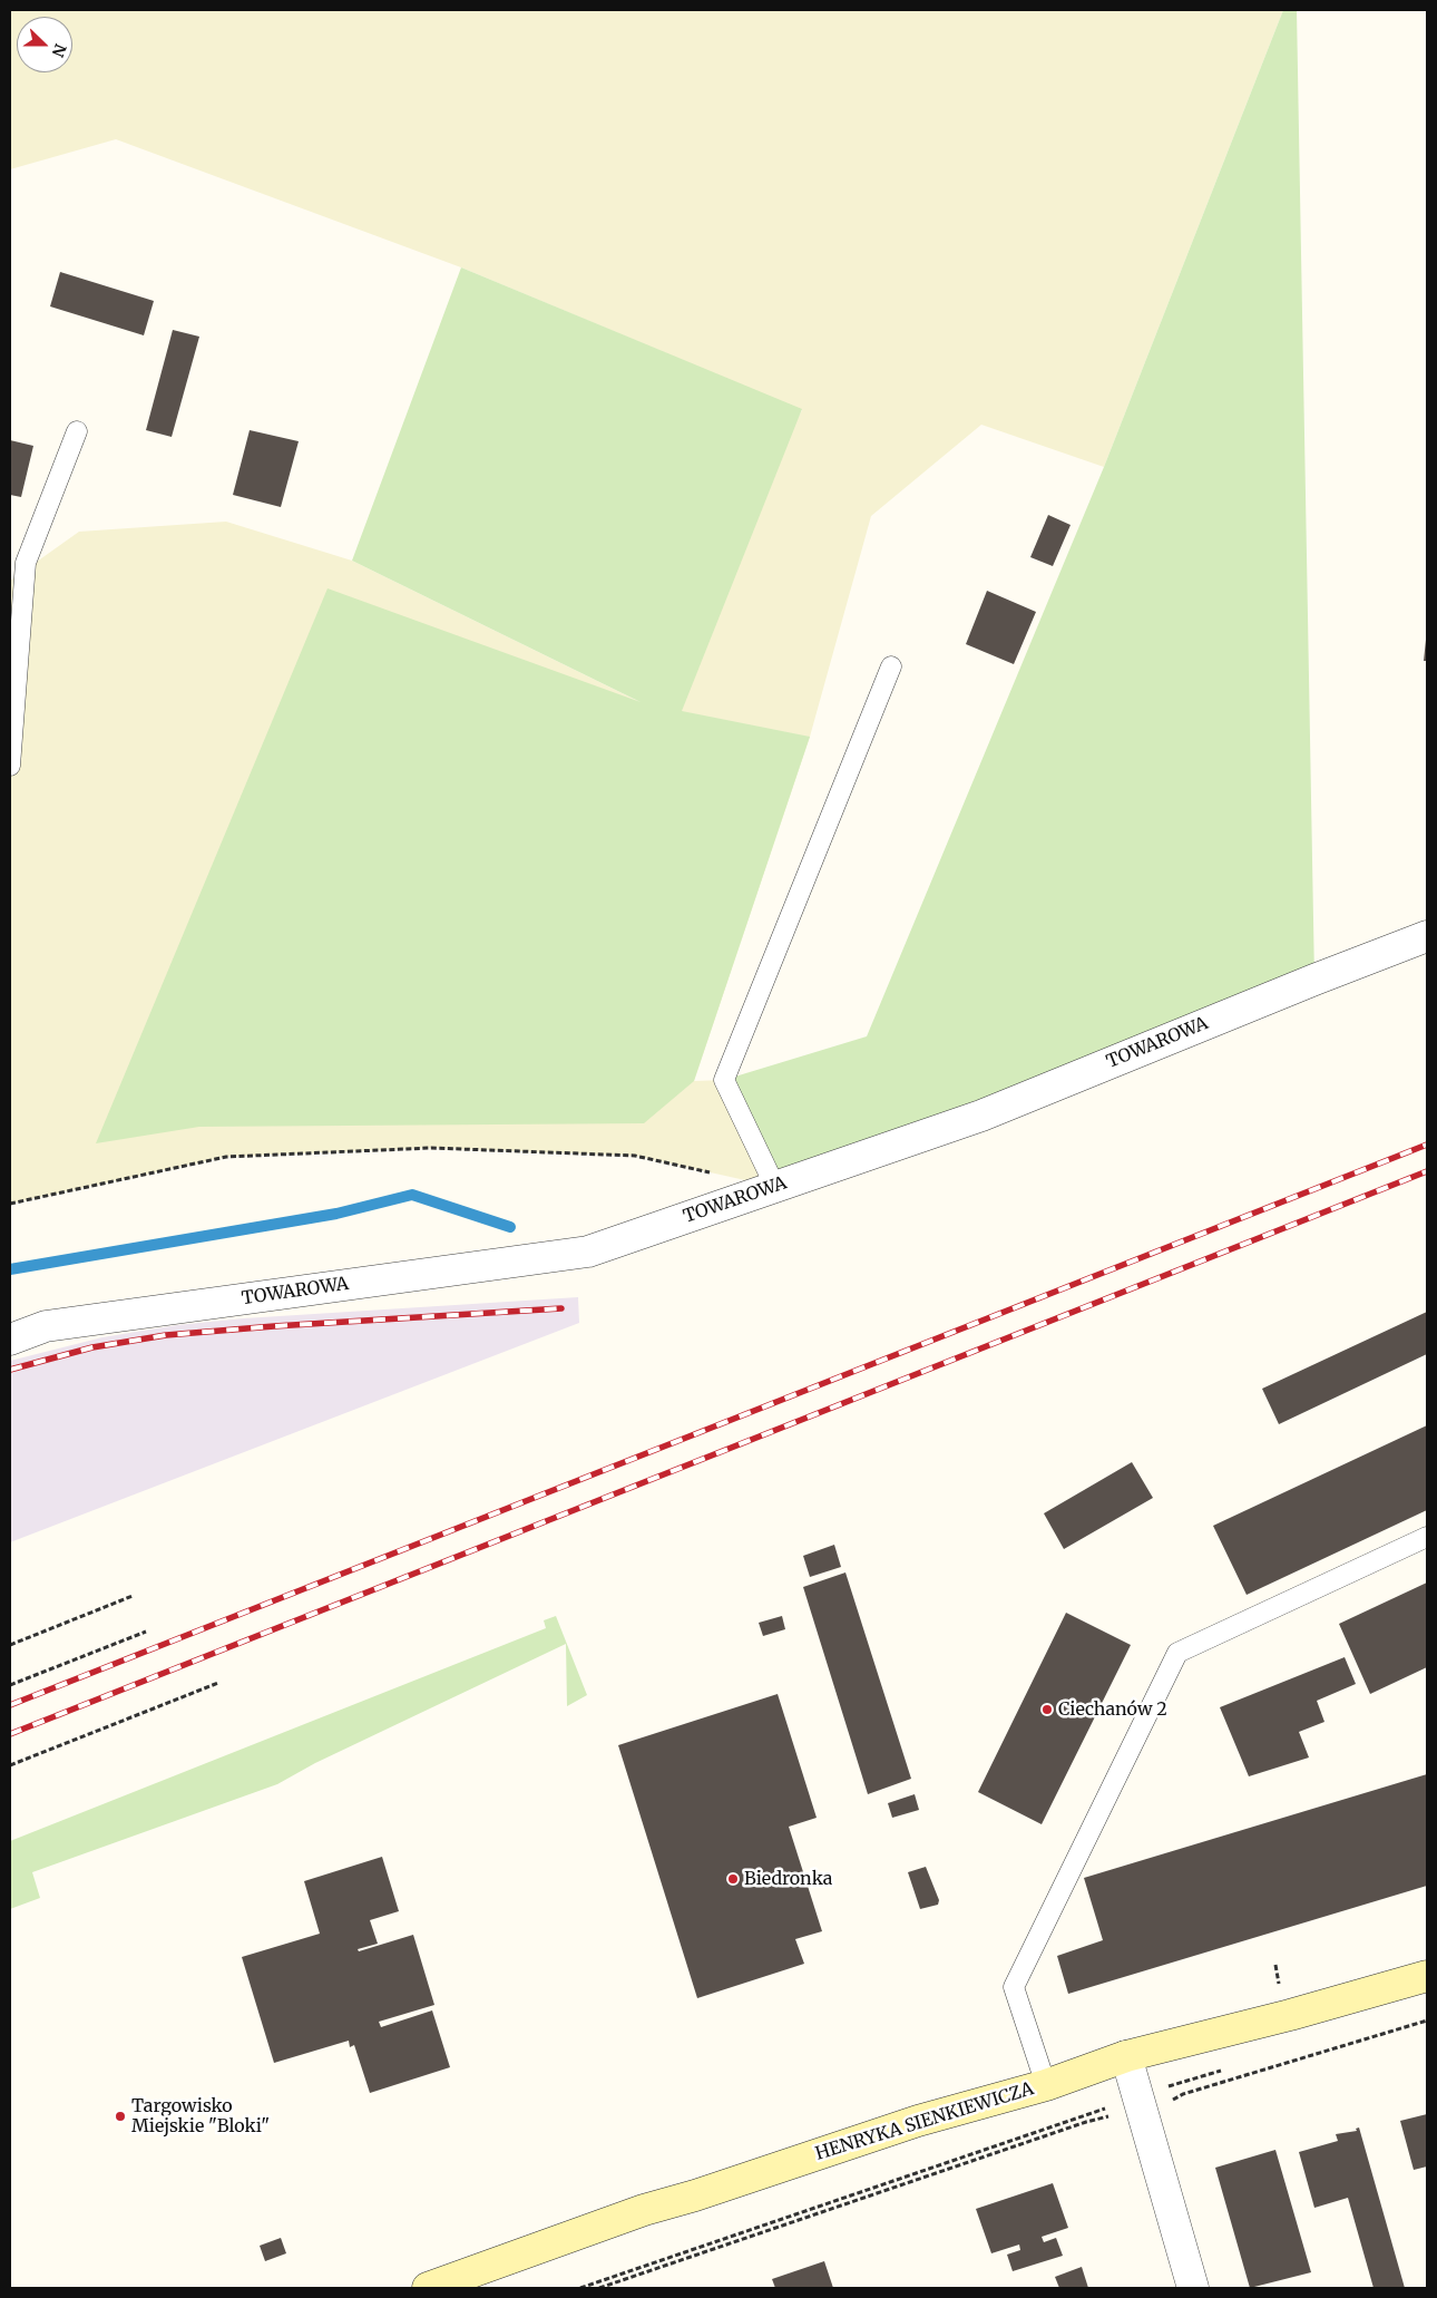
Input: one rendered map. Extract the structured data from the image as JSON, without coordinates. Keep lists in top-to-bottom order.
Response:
{
  "streets": {
    "street": ["TOWAROWA", "HENRYKA SIENKIEWICZA"]
  },
  "places": ["Ciechanów 2", "Biedronka", "Targowisko Miejskie \"Bloki\""],
  "north": "right"
}
